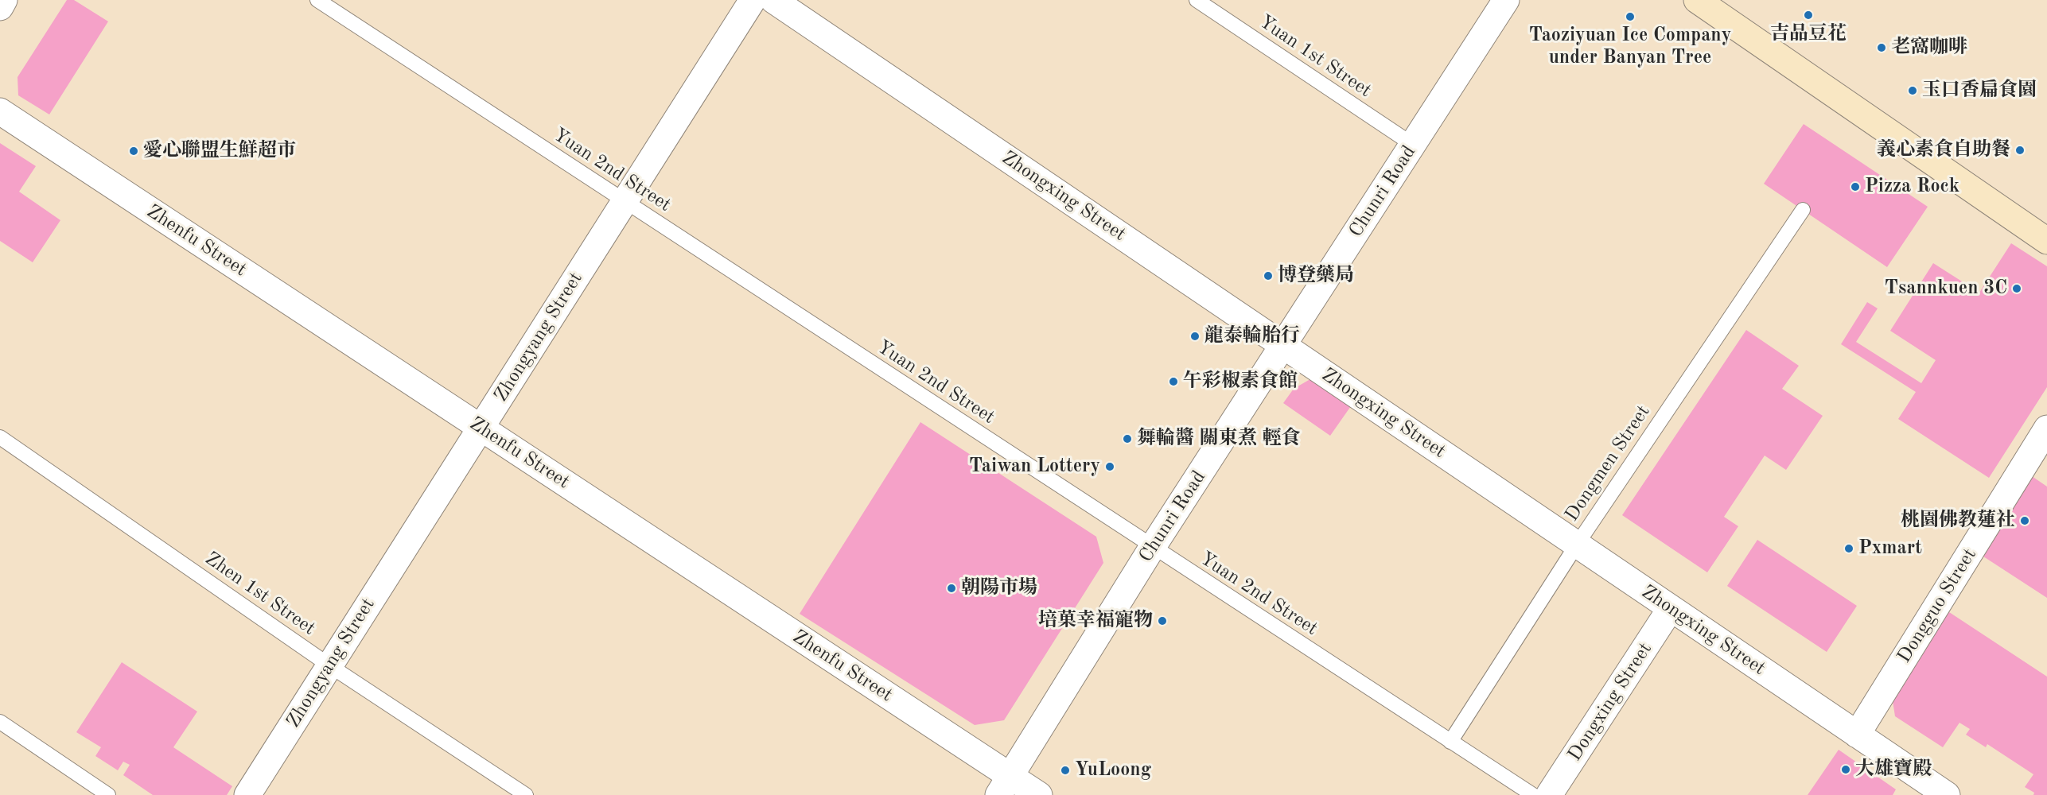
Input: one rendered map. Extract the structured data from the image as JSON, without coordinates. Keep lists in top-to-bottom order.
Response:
{
  "streets": {
    "street": [
      "Chunri Road",
      "Zhongxing Street",
      "Zhenfu Street",
      "Zhongyang Street",
      "Dongguo Street",
      "Dongxing Street"
    ],
    "lane": [
      "Yuan 1st Street",
      "Yuan 2nd Street",
      "Dongmen Street",
      "Zhen 1st Street"
    ]
  },
  "crossings": [
    ["Yuan 1st Street", "Chunri Road"],
    ["Yuan 2nd Street", "Chunri Road"],
    ["Yuan 2nd Street", "Zhongyang Street"],
    ["Yuan 2nd Street", "Dongmen Street"],
    ["Chunri Road", "Zhongxing Street"],
    ["Chunri Road", "Zhenfu Street"],
    ["Zhongxing Street", "Dongmen Street"],
    ["Zhongxing Street", "Dongguo Street"],
    ["Zhongxing Street", "Dongxing Street"],
    ["Zhenfu Street", "Zhongyang Street"],
    ["Zhongyang Street", "Zhen 1st Street"]
  ],
  "places": [
    "吉品豆花",
    "Taoziyuan Ice Company under Banyan Tree",
    "老窩咖啡",
    "玉口香扁食園",
    "義心素食自助餐",
    "愛心聯盟生鮮超市",
    "Pizza Rock",
    "博登藥局",
    "Tsannkuen 3C",
    "龍泰輪胎行",
    "午彩椒素食館",
    "舞輪醬 關東煮 輕食",
    "Taiwan Lottery",
    "桃園佛教蓮社",
    "Pxmart",
    "朝陽市場",
    "培菓幸福寵物",
    "大雄寶殿",
    "YuLoong"
  ]
}
